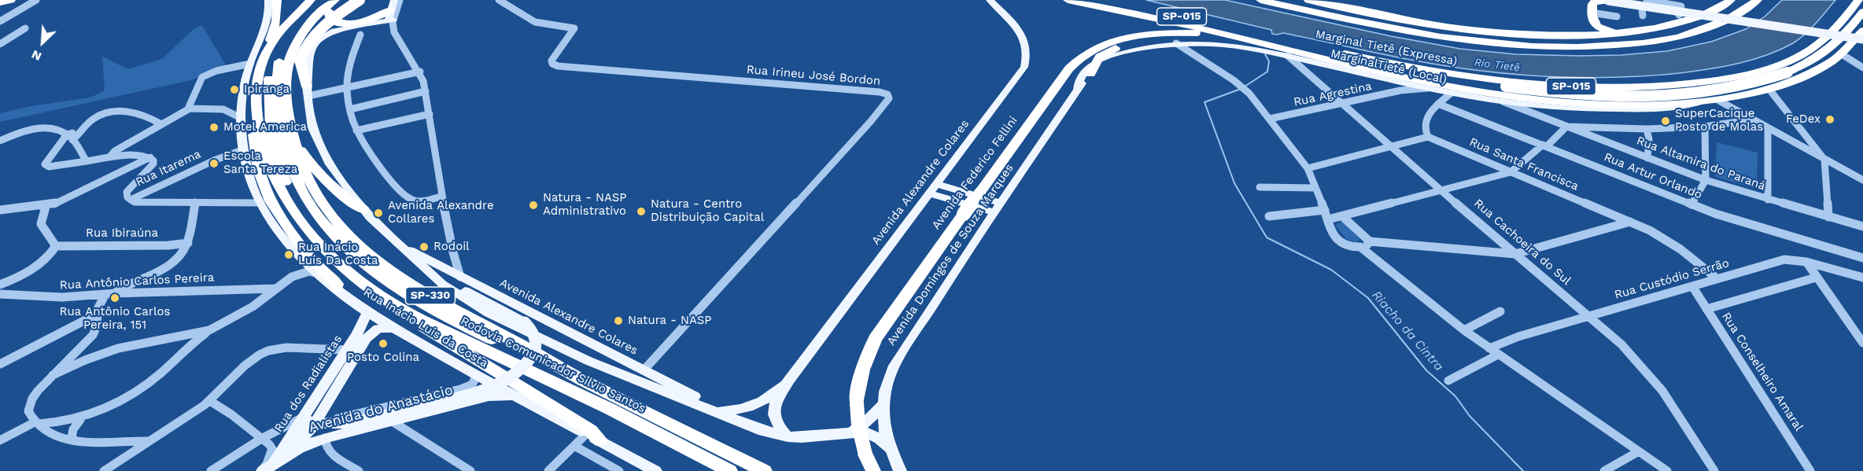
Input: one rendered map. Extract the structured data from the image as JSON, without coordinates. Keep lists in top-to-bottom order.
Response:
{
  "streets": {
    "highway": [
      "SP-015",
      "Marginal Tietê (Expressa)",
      "Avenida Federico Fellini",
      "SP-330",
      "Rodovia Comunicador Silvio Santos"
    ],
    "main road": [
      "MarginalTietê (Local)",
      "Avenida Alexandre Colares",
      "Avenida Domingos de Souza Marques",
      "Rua Inácio Luis da Costa",
      "Rua dos Radialistas",
      "Avenida do Anastácio"
    ],
    "street": [
      "Rua Irineu José Bordon",
      "Rua Agrestina",
      "Rua Altamira do Paraná",
      "Rua Santa Francisca",
      "Rua Itarema",
      "Rua Artur Orlando",
      "Rua Ibiraúna",
      "Rua Cachoeira do Sul",
      "Rua Custódio Serrão",
      "Rua Antônio Carlos Pereira",
      "Rua Conselheiro Amaral"
    ]
  },
  "crossings": [
    ["MarginalTietê (Local)", "Rua Agrestina"],
    ["MarginalTietê (Local)", "Rua Altamira do Paraná"],
    ["MarginalTietê (Local)", "Rua Cachoeira do Sul"],
    ["Rua Irineu José Bordon", "Avenida Alexandre Colares"],
    ["Rua Agrestina", "Rua Cachoeira do Sul"],
    ["Rua Santa Francisca", "Rua Custódio Serrão"],
    ["Rua Itarema", "Rua Inácio Luis da Costa"],
    ["Avenida Federico Fellini", "Avenida Domingos de Souza Marques"],
    ["Avenida Alexandre Colares", "Avenida Domingos de Souza Marques"],
    ["Rua Cachoeira do Sul", "Rua Custódio Serrão"],
    ["Rua Custódio Serrão", "Rua Conselheiro Amaral"],
    ["Rua Inácio Luis da Costa", "Rua dos Radialistas"],
    ["Rua Inácio Luis da Costa", "Avenida do Anastácio"],
    ["Rua dos Radialistas", "Avenida do Anastácio"]
  ],
  "water": ["Rio Tietê", "Riacho da Cintra"],
  "places": [
    "Ipiranga",
    "FeDex",
    "SuperCacique Posto de Molas",
    "Motel America",
    "Escola Santa Tereza",
    "Natura - NASP Administrativo",
    "Natura - Centro Distribuição Capital",
    "Avenida Alexandre Collares",
    "Rodoil",
    "Rua Inácio Luís Da Costa",
    "Rua Antônio Carlos Pereira, 151",
    "Natura - NASP",
    "Posto Colina"
  ],
  "north": "bottom left"
}
